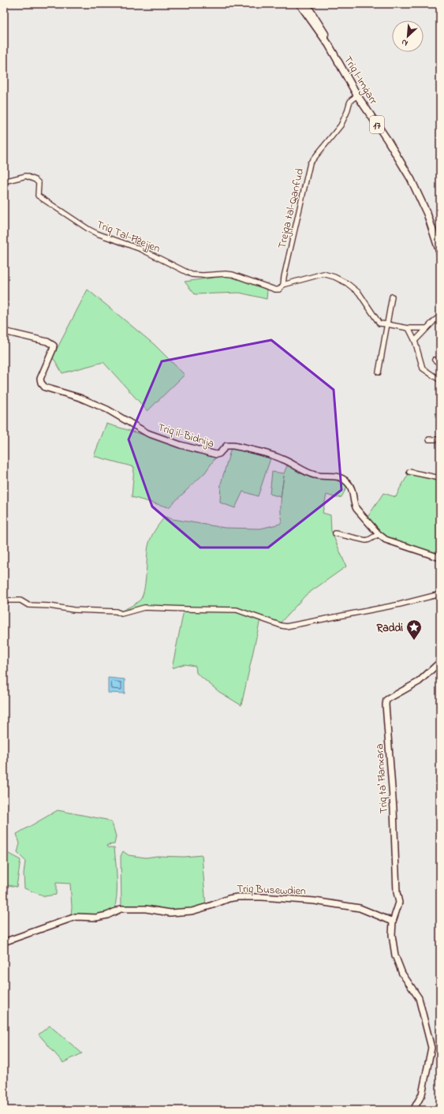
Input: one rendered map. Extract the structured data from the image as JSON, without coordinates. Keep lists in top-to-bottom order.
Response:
{
  "streets": {
    "main road": ["Triq l-Imġarr", "17"],
    "street": [
      "Trejqa tal-Qanfud",
      "Triq Tal-Ħżejjen",
      "Triq il-Bidnija",
      "Triq ta' Ħanxara",
      "Triq Busewdien"
    ]
  },
  "crossings": [
    ["Triq l-Imġarr", "Trejqa tal-Qanfud"],
    ["Trejqa tal-Qanfud", "Triq Tal-Ħżejjen"],
    ["Triq ta' Ħanxara", "Triq Busewdien"]
  ],
  "places": {
    "place": ["Raddi"]
  },
  "north": "bottom left"
}
